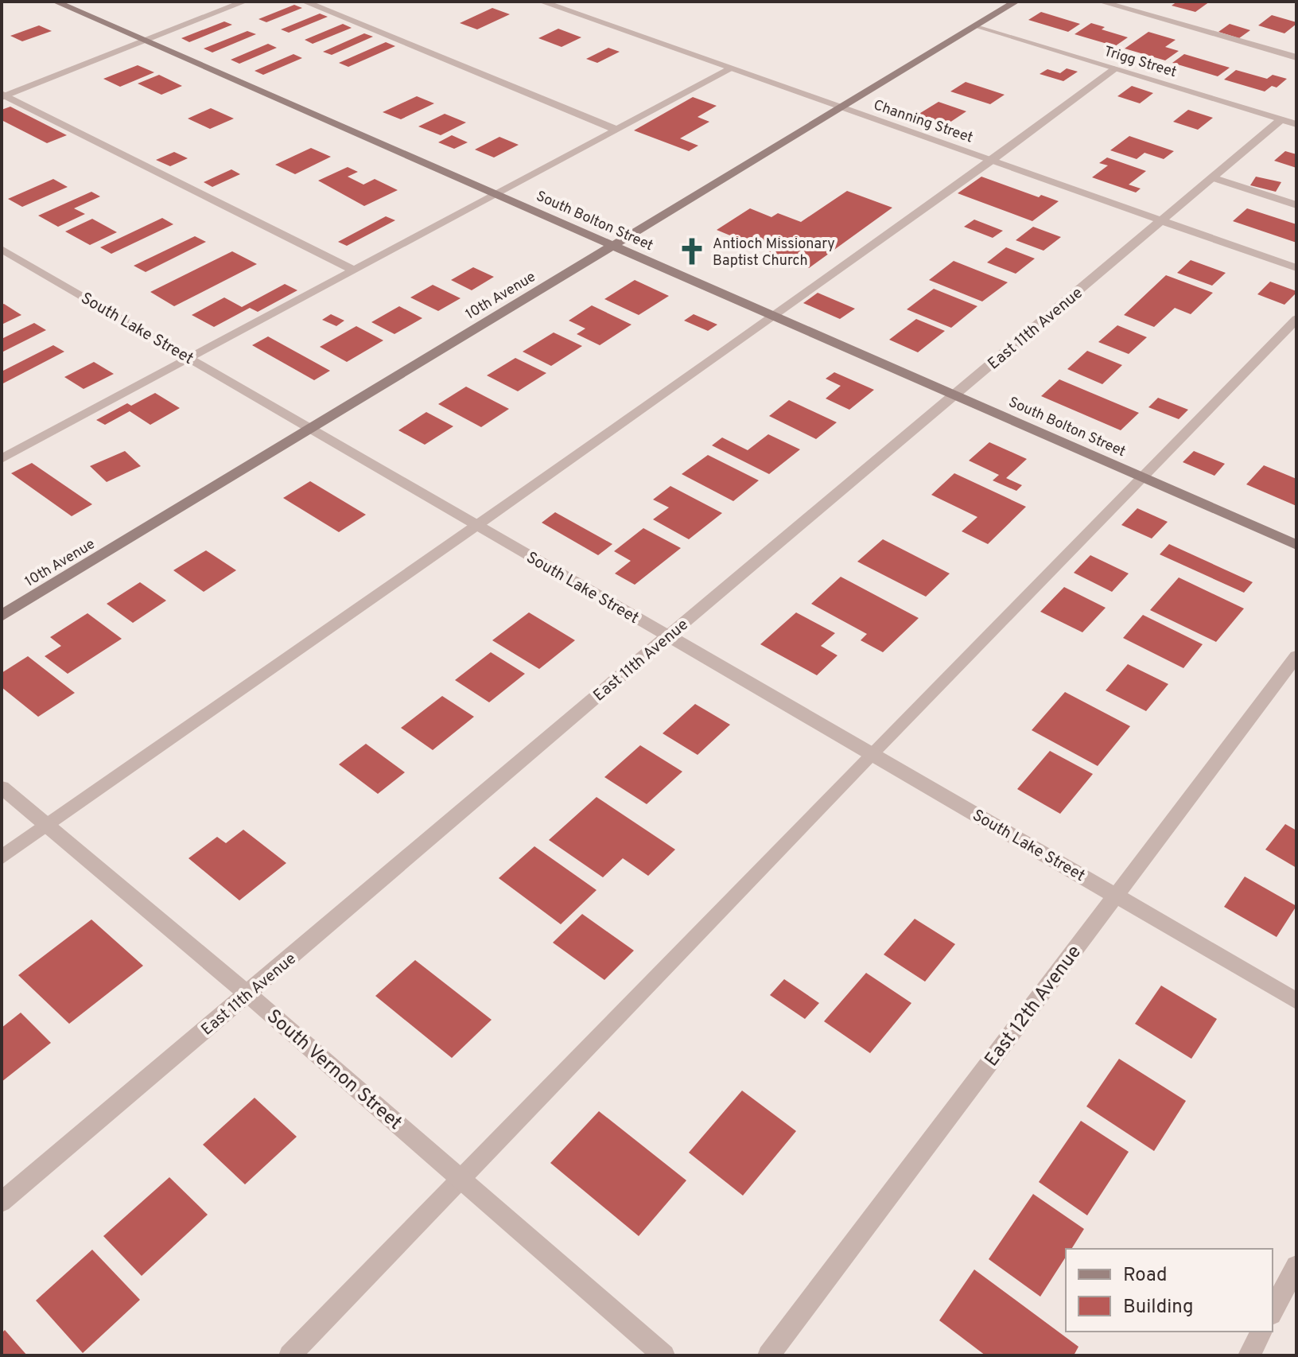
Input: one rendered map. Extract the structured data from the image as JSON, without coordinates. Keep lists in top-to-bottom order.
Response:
{
  "streets": {
    "main road": ["South Bolton Street", "10th Avenue"],
    "street": [
      "Trigg Street",
      "Channing Street",
      "South Lake Street",
      "East 11th Avenue",
      "East 12th Avenue",
      "South Vernon Street"
    ]
  },
  "crossings": [
    ["Trigg Street", "10th Avenue"],
    ["Trigg Street", "East 11th Avenue"],
    ["Channing Street", "10th Avenue"],
    ["Channing Street", "East 11th Avenue"],
    ["South Bolton Street", "10th Avenue"],
    ["South Bolton Street", "East 11th Avenue"],
    ["10th Avenue", "South Lake Street"],
    ["South Lake Street", "East 11th Avenue"],
    ["South Lake Street", "East 12th Avenue"],
    ["East 11th Avenue", "South Vernon Street"]
  ],
  "places": {
    "church": ["Antioch Missionary Baptist Church"]
  },
  "legend": ["Road", "Building"]
}
